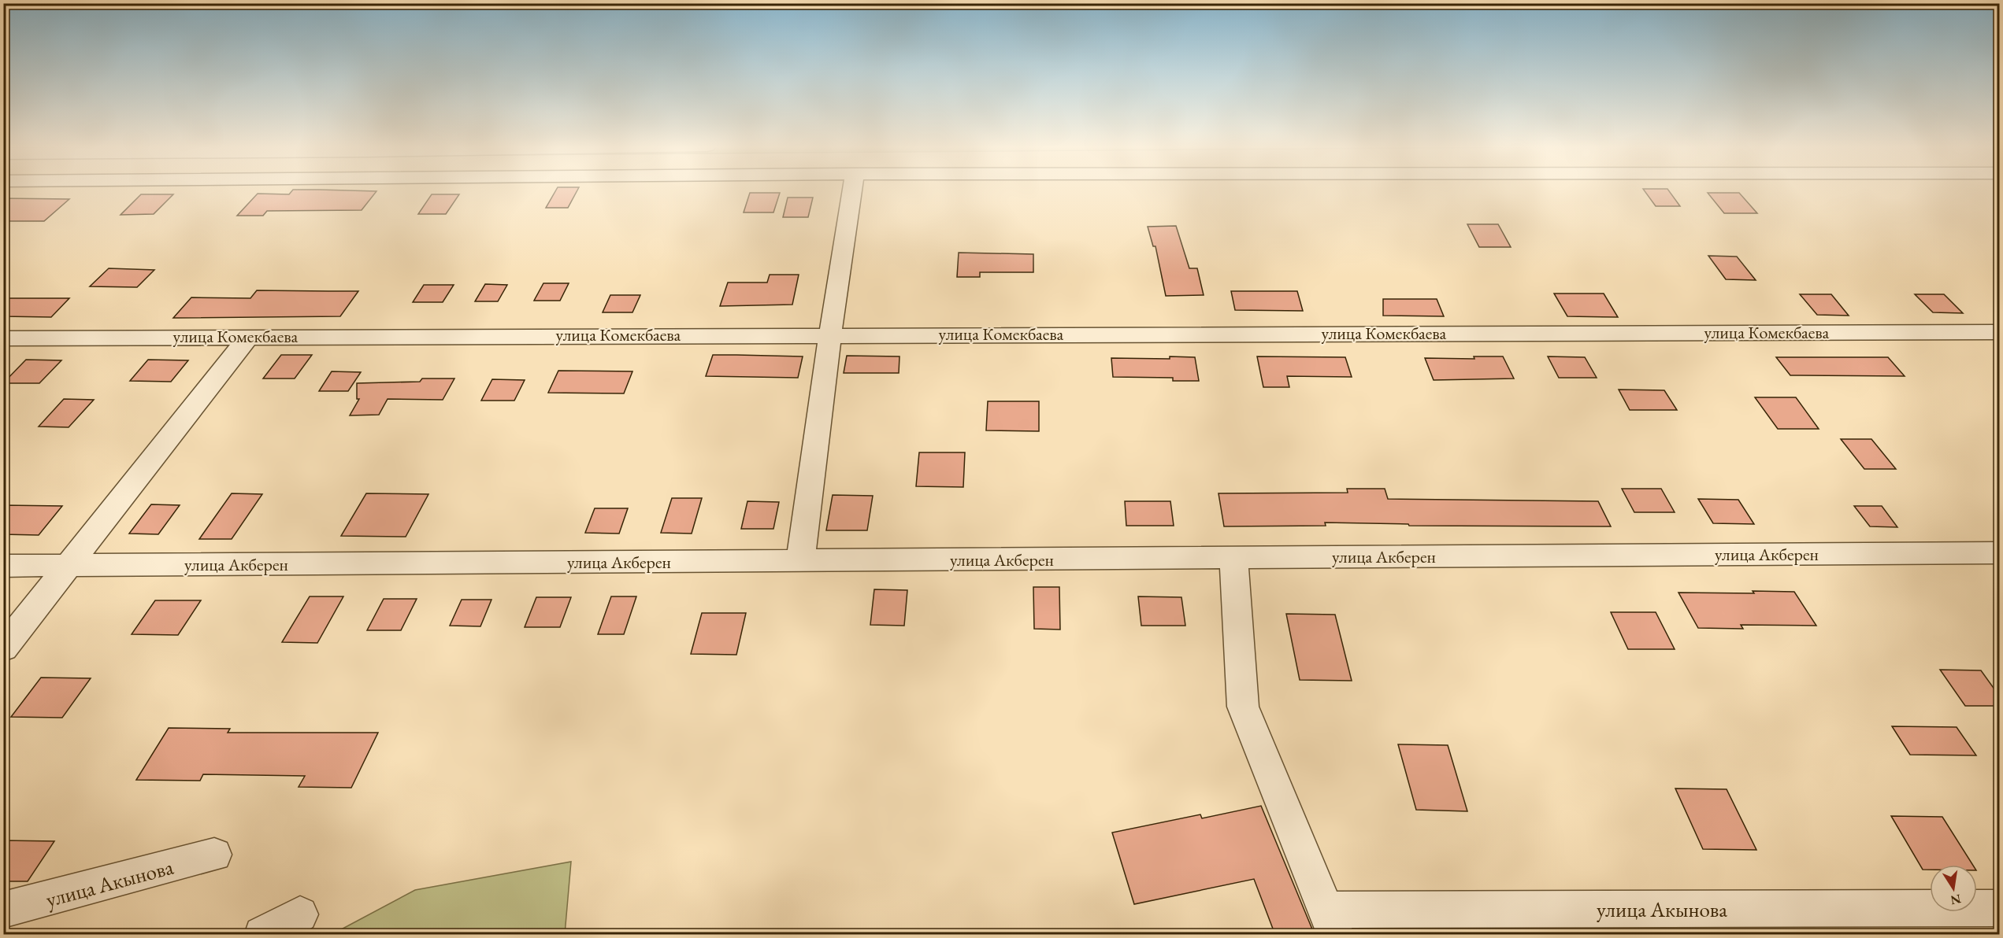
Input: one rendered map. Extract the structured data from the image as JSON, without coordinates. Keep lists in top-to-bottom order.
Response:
{
  "streets": {
    "street": ["улица Комекбаева", "улица Акберен", "улица Акынова"]
  },
  "north": "bottom"
}
